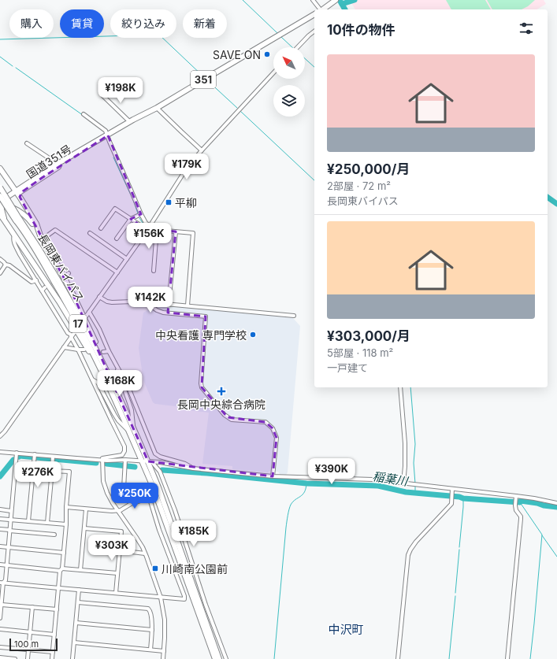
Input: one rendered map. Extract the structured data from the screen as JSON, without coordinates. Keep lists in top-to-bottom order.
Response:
{
  "streets": {
    "highway": [
      "351",
      "国道351号",
      "長岡東バイパス",
      "17"
    ]
  },
  "crossings": [
    ["国道351号", "17"],
    ["長岡東バイパス", "17"]
  ],
  "districts": ["中沢町"],
  "water": ["稲葉川"],
  "places": {
    "other": ["SAVE ON", "中央看護 専門学校"],
    "transit": ["平柳", "川崎南公園前"],
    "health": ["長岡中央綜合病院"]
  },
  "scale_bar": "100 m",
  "north": "top left",
  "page": {
    "chip": [
      "購入",
      "賃貸",
      "絞り込み",
      "新着"
    ],
    "heading": "10件の物件",
    "list": [
      {
        "name": "¥250,000/月",
        "note": "2部屋 · 72 m² · 長岡東バイパス"
      },
      {
        "name": "¥303,000/月",
        "note": "5部屋 · 118 m² · 一戸建て"
      }
    ],
    "price": [
      "¥198K",
      "¥179K",
      "¥156K",
      "¥142K",
      "¥168K",
      "¥390K",
      "¥276K",
      "¥250K",
      "¥185K",
      "¥303K"
    ],
    "scale": "100 m"
  }
}
